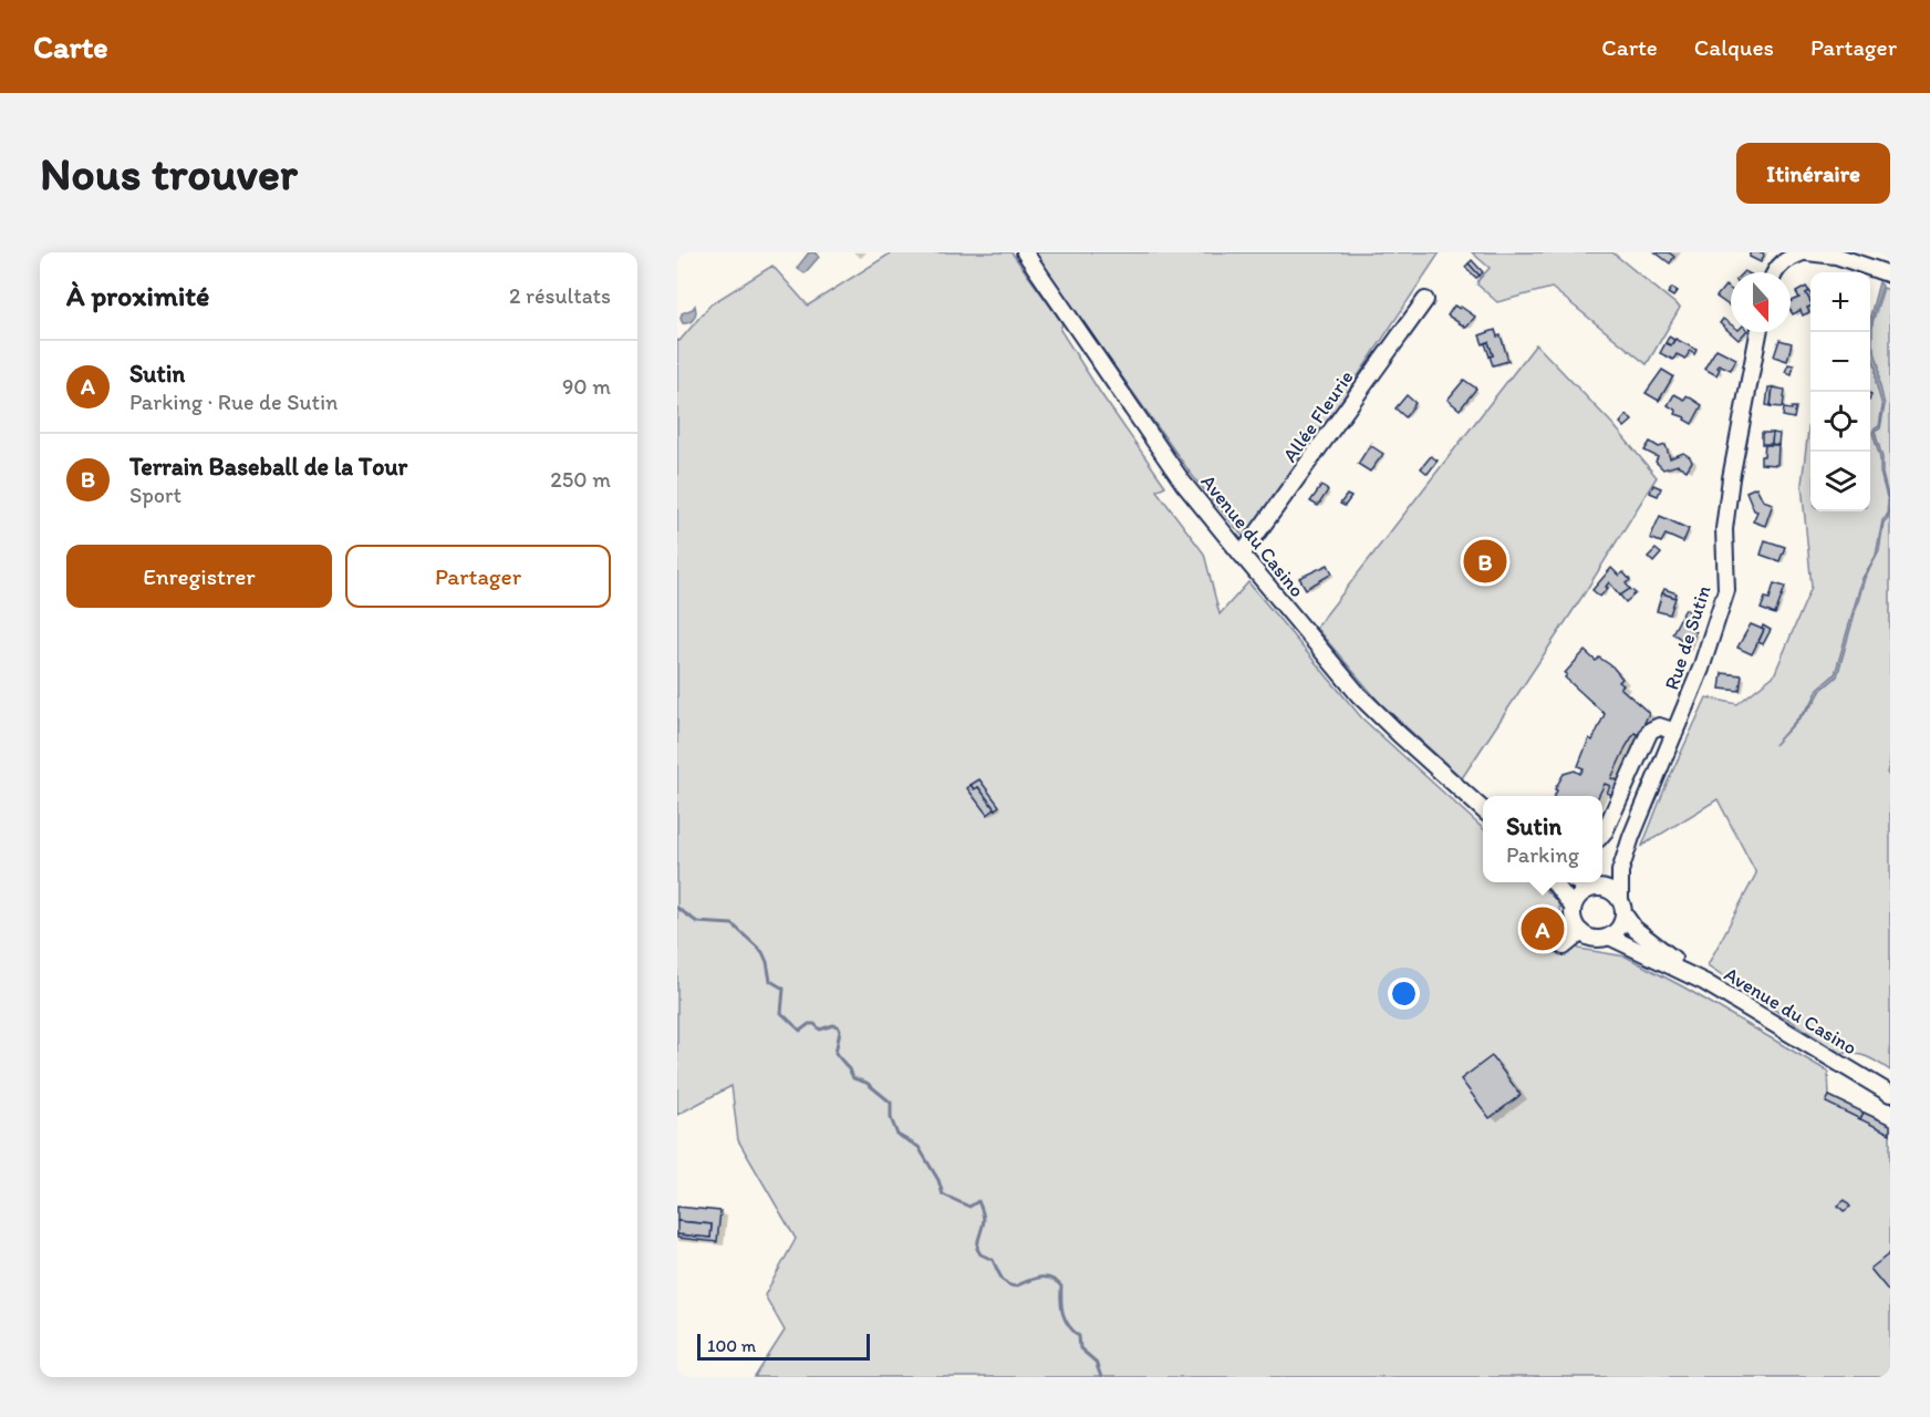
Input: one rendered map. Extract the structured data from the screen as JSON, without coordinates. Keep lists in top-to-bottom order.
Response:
{
  "streets": {
    "street": ["Allée Fleurie", "Avenue du Casino", "Rue de Sutin"]
  },
  "crossings": [
    ["Allée Fleurie", "Avenue du Casino"]
  ],
  "scale_bar": "100 m",
  "north": "bottom",
  "page": {
    "header": "Carte",
    "nav": ["Carte", "Calques", "Partager"],
    "buttons": [
      "Itinéraire",
      ["Enregistrer", "Partager"]
    ],
    "title": "Nous trouver",
    "heading": ["À proximité", "2 résultats"],
    "map_buttons": ["+", "−"],
    "list": [
      {
        "mark": "A",
        "name": "Sutin",
        "note": "Parking · Rue de Sutin",
        "value": "90 m"
      },
      {
        "mark": "B",
        "name": "Terrain Baseball de la Tour",
        "note": "Sport",
        "value": "250 m"
      }
    ],
    "pins": ["B", "A"],
    "popup": ["Sutin", "Parking"],
    "scale": "100 m"
  }
}
